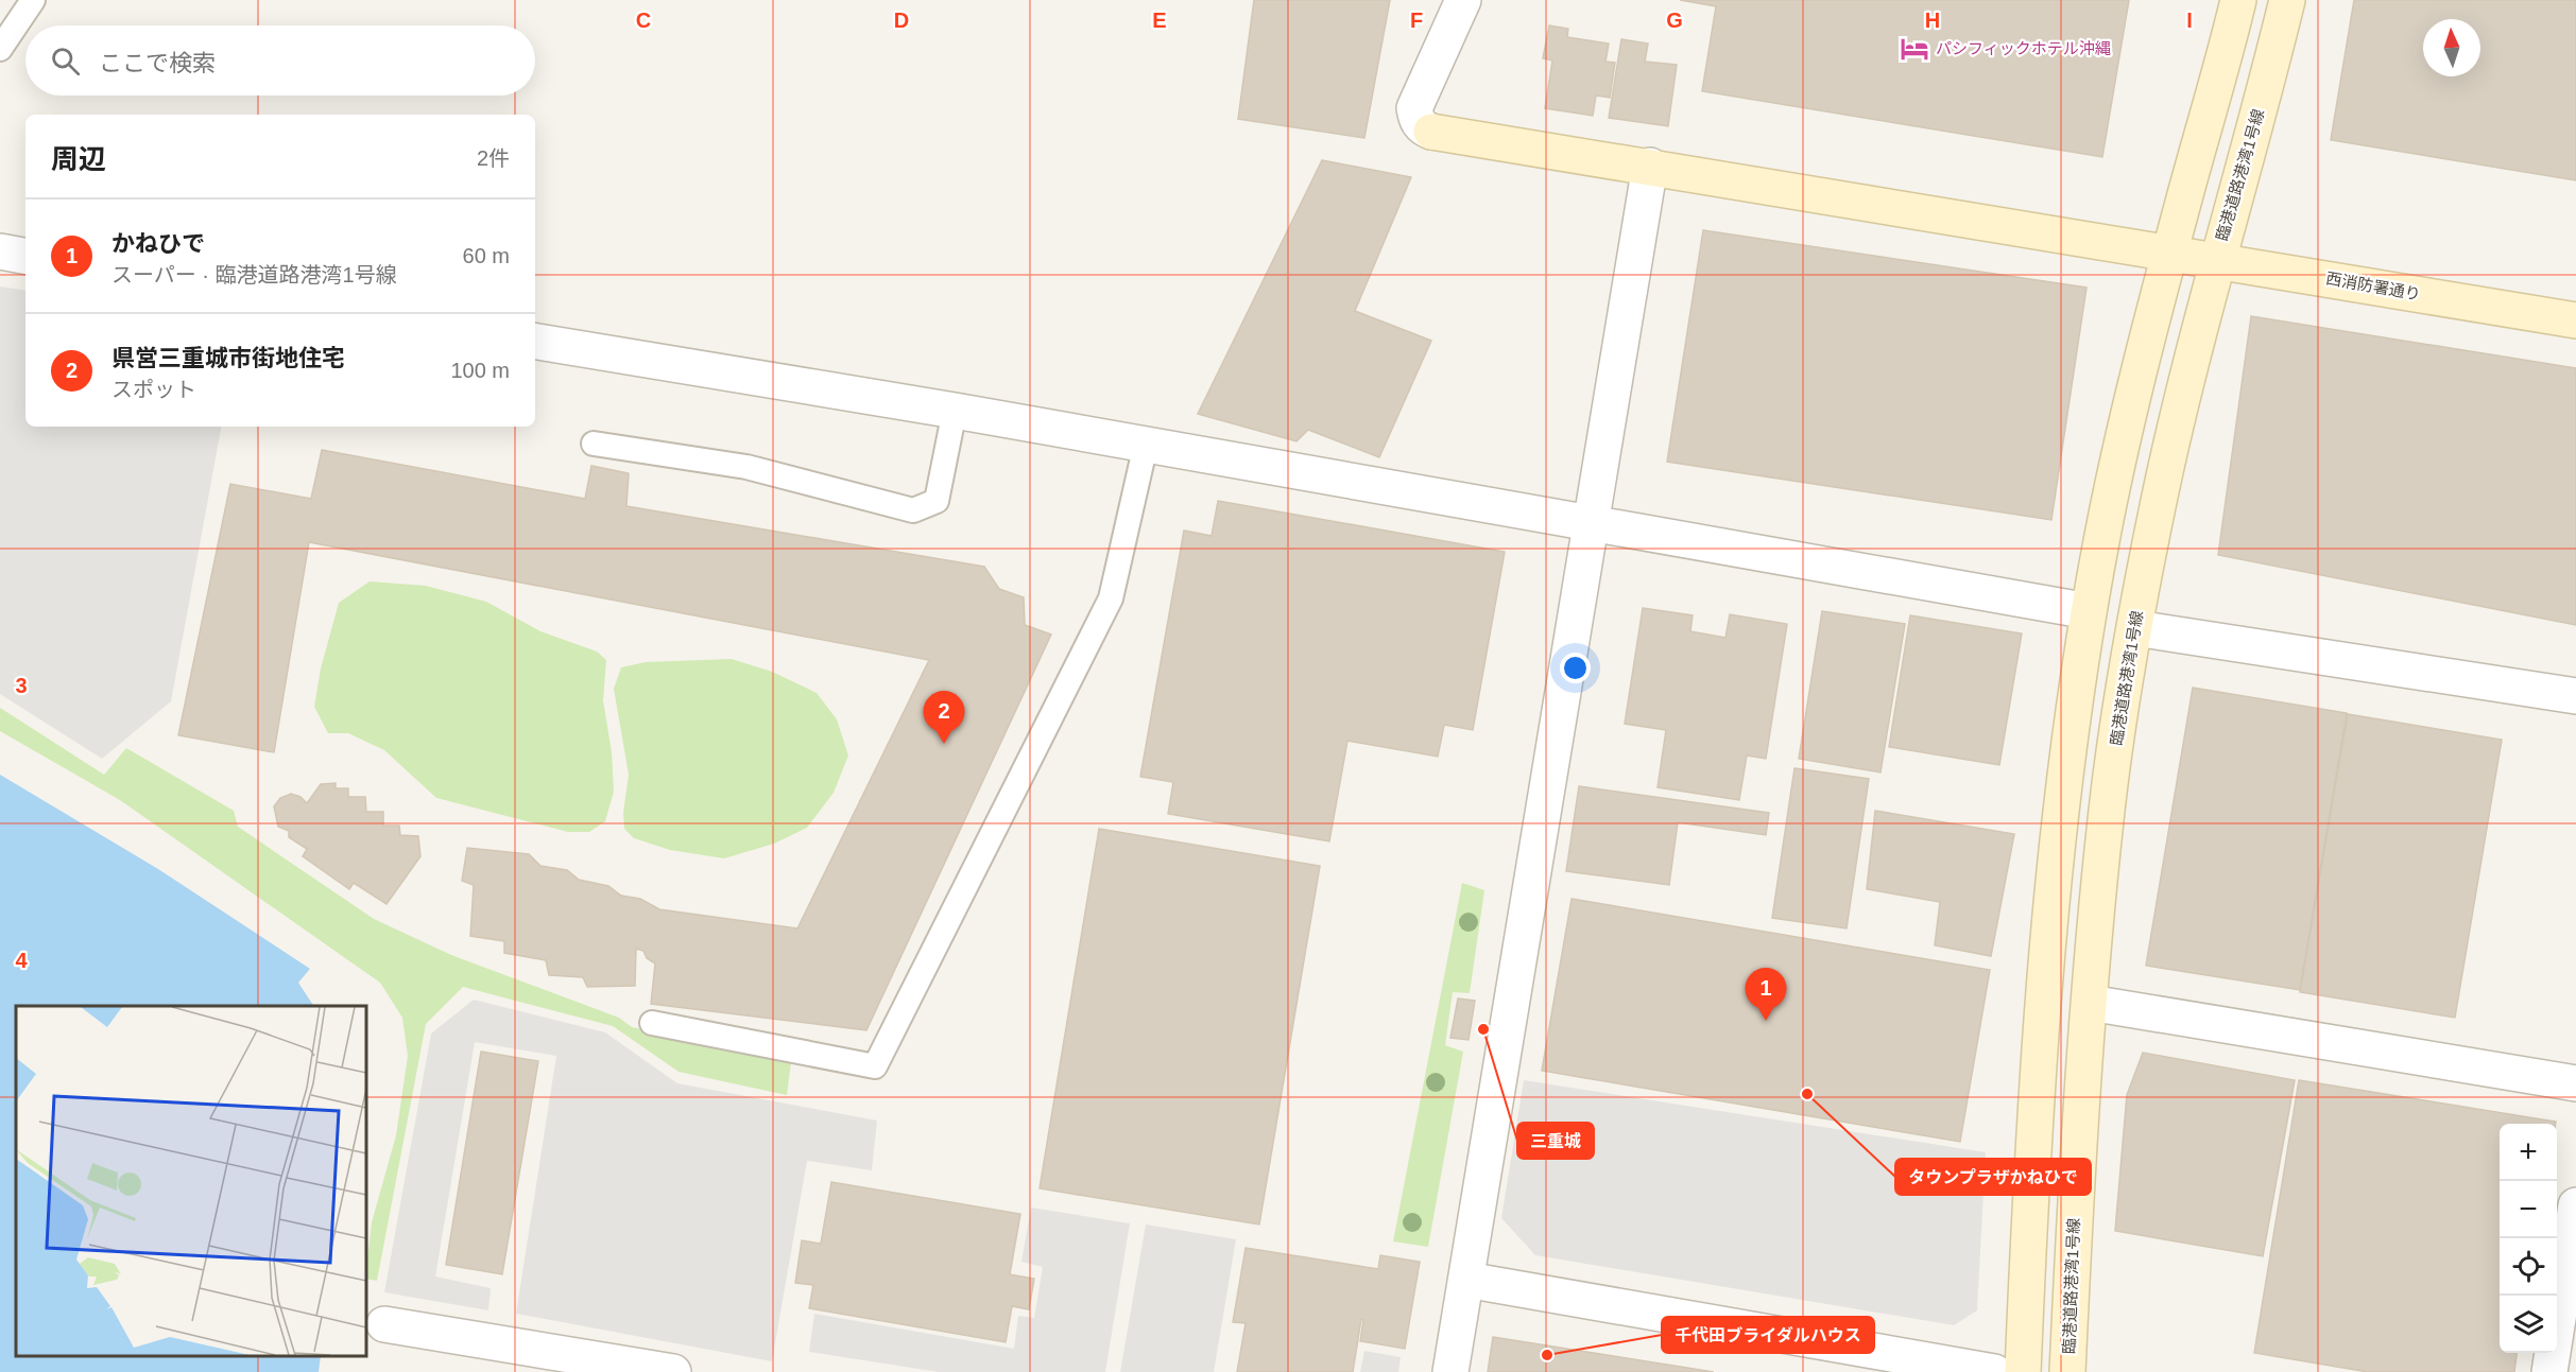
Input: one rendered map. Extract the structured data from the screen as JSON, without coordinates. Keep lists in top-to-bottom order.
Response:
{
  "streets": {
    "street": ["臨港道路港湾1号線", "西消防署通り"]
  },
  "crossings": [
    ["臨港道路港湾1号線", "西消防署通り"]
  ],
  "places": {
    "hotel": ["パシフィックホテル沖縄"],
    "other": ["三重城", "タウンプラザかねひで", "千代田ブライダルハウス"]
  },
  "north": "top",
  "page": {
    "search": "ここで検索",
    "heading": ["周辺", "2件"],
    "list": [
      {
        "mark": "1",
        "name": "かねひで",
        "note": "スーパー · 臨港道路港湾1号線",
        "value": "60 m"
      },
      {
        "mark": "2",
        "name": "県営三重城市街地住宅",
        "note": "スポット",
        "value": "100 m"
      }
    ],
    "pins": ["2", "1"],
    "map_buttons": ["+", "−"]
  },
  "grid": {
    "columns": [
      "C",
      "D",
      "E",
      "F",
      "G",
      "H",
      "I"
    ],
    "rows": ["3", "4"]
  }
}
